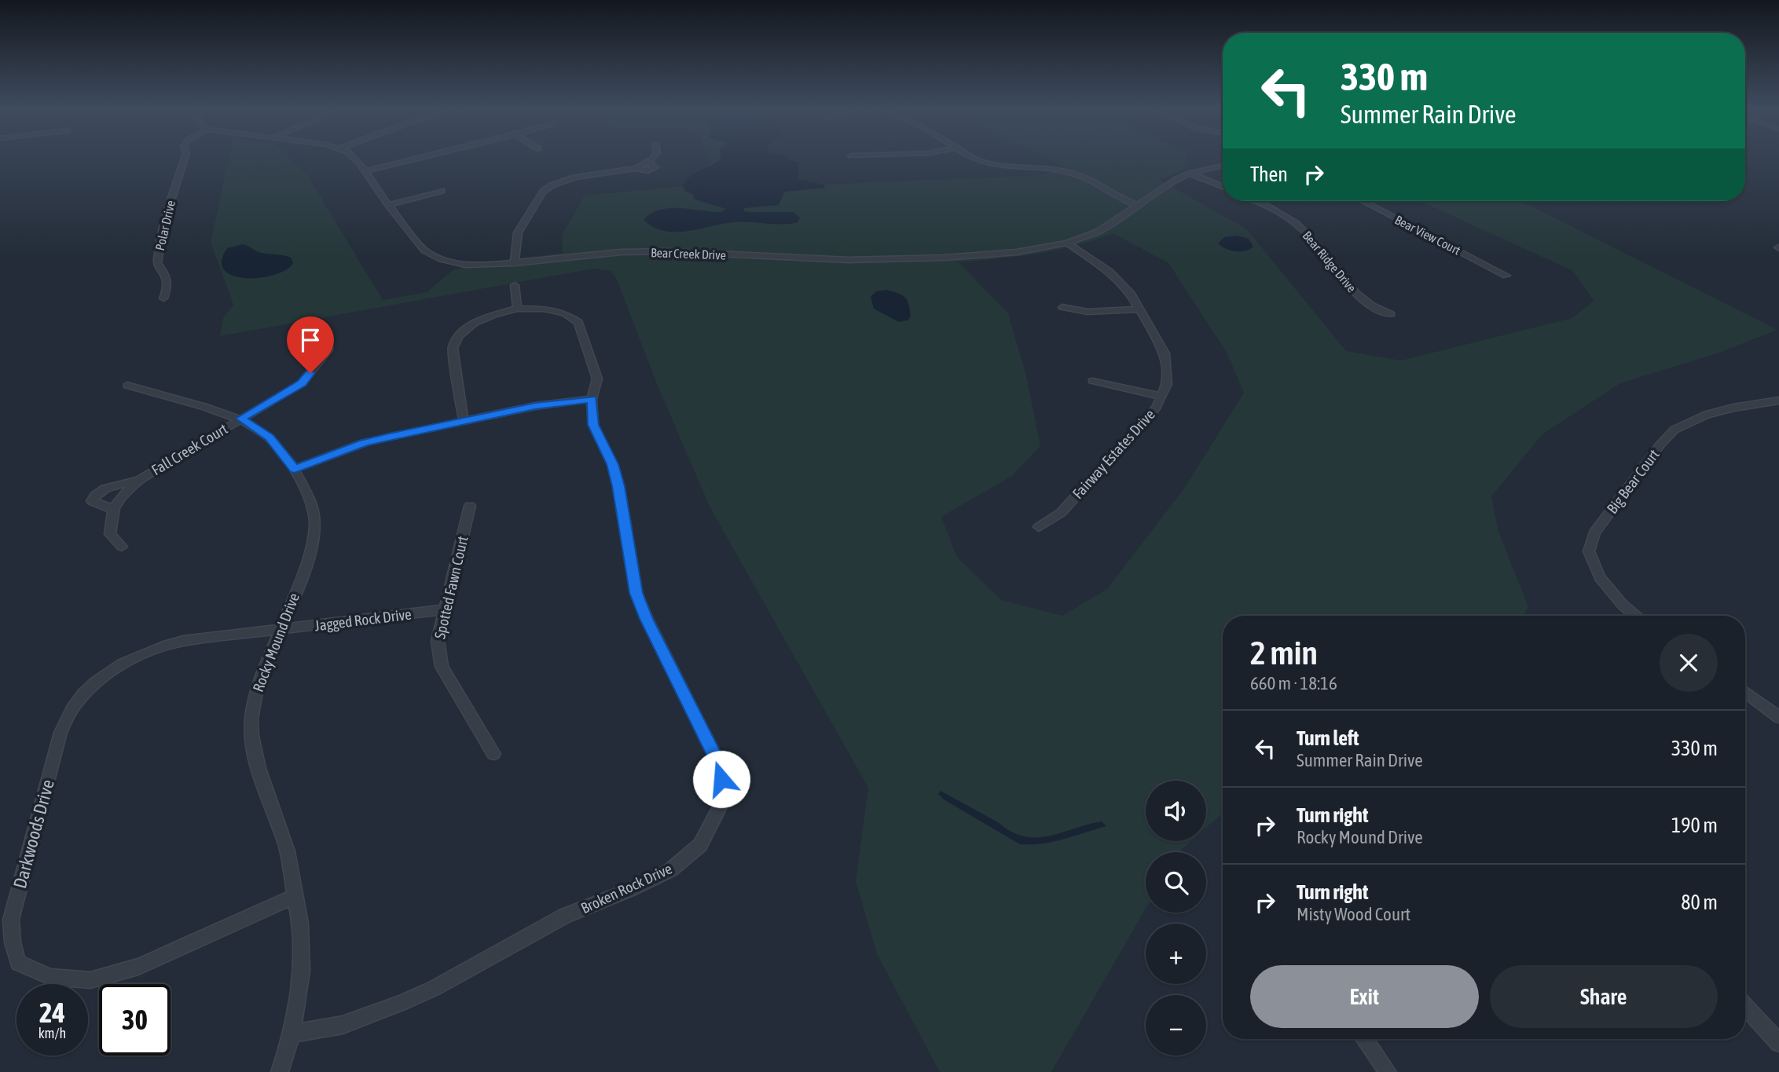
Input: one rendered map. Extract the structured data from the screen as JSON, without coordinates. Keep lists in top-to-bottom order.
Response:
{
  "streets": {
    "street": [
      "Polar Drive",
      "Bear View Court",
      "Bear Creek Drive",
      "Bear Ridge Drive",
      "Fall Creek Court",
      "Fairway Estates Drive",
      "Big Bear Court",
      "Spotted Fawn Court",
      "Jagged Rock Drive",
      "Rocky Mound Drive",
      "Darkwoods Drive",
      "Broken Rock Drive"
    ]
  },
  "crossings": [
    ["Bear Creek Drive", "Fairway Estates Drive"],
    ["Fall Creek Court", "Rocky Mound Drive"],
    ["Spotted Fawn Court", "Jagged Rock Drive"],
    ["Jagged Rock Drive", "Rocky Mound Drive"],
    ["Jagged Rock Drive", "Darkwoods Drive"],
    ["Rocky Mound Drive", "Darkwoods Drive"],
    ["Rocky Mound Drive", "Broken Rock Drive"]
  ],
  "page": {
    "turn": ["330 m", "Summer Rain Drive"],
    "then": "Then",
    "heading": ["2 min", "660 m · 18:16"],
    "list": [
      {
        "name": "Turn left",
        "note": "Summer Rain Drive",
        "value": "330 m"
      },
      {
        "name": "Turn right",
        "note": "Rocky Mound Drive",
        "value": "190 m"
      },
      {
        "name": "Turn right",
        "note": "Misty Wood Court",
        "value": "80 m"
      }
    ],
    "map_buttons": ["+", "−"],
    "buttons": ["Exit", "Share"],
    "speed": "24 km/h",
    "limit": "30"
  }
}
